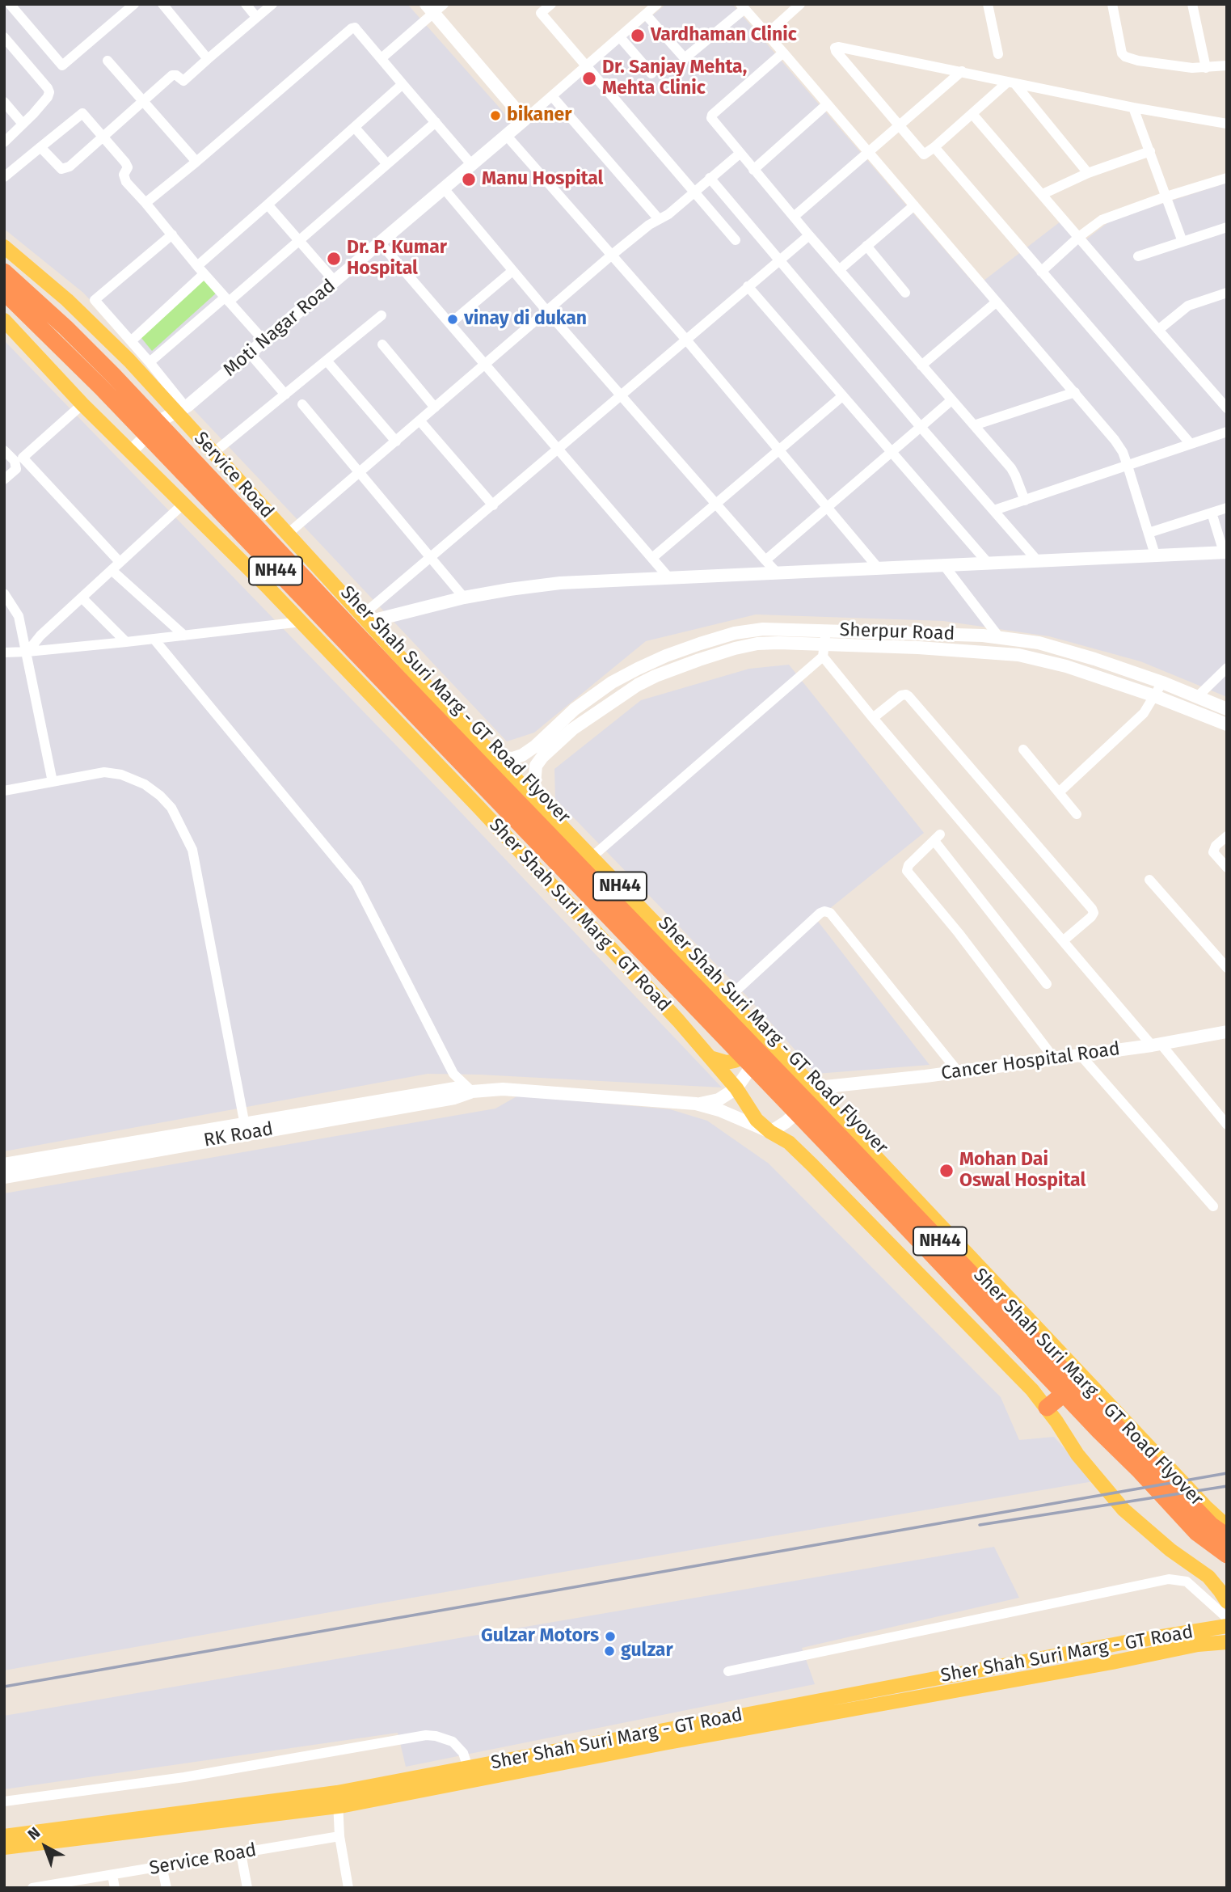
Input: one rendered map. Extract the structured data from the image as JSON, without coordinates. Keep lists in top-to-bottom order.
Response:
{
  "streets": {
    "highway": ["NH44", "Sher Shah Suri Marg - GT Road Flyover"],
    "main road": ["Service Road", "Sher Shah Suri Marg - GT Road"],
    "street": [
      "Moti Nagar Road",
      "Sherpur Road",
      "Cancer Hospital Road",
      "RK Road"
    ]
  },
  "crossings": [
    ["Moti Nagar Road", "Service Road"],
    ["Service Road", "NH44"],
    ["Service Road", "Sherpur Road"],
    ["NH44", "Sherpur Road"],
    ["NH44", "Sher Shah Suri Marg - GT Road Flyover"],
    ["NH44", "Sher Shah Suri Marg - GT Road"]
  ],
  "places": [
    "Vardhaman Clinic",
    "Dr. Sanjay Mehta, Mehta Clinic",
    "bikaner",
    "Manu Hospital",
    "Dr. P. Kumar Hospital",
    "vinay di dukan",
    "Mohan Dai Oswal Hospital",
    "Gulzar Motors",
    "gulzar"
  ],
  "north": "top left"
}
